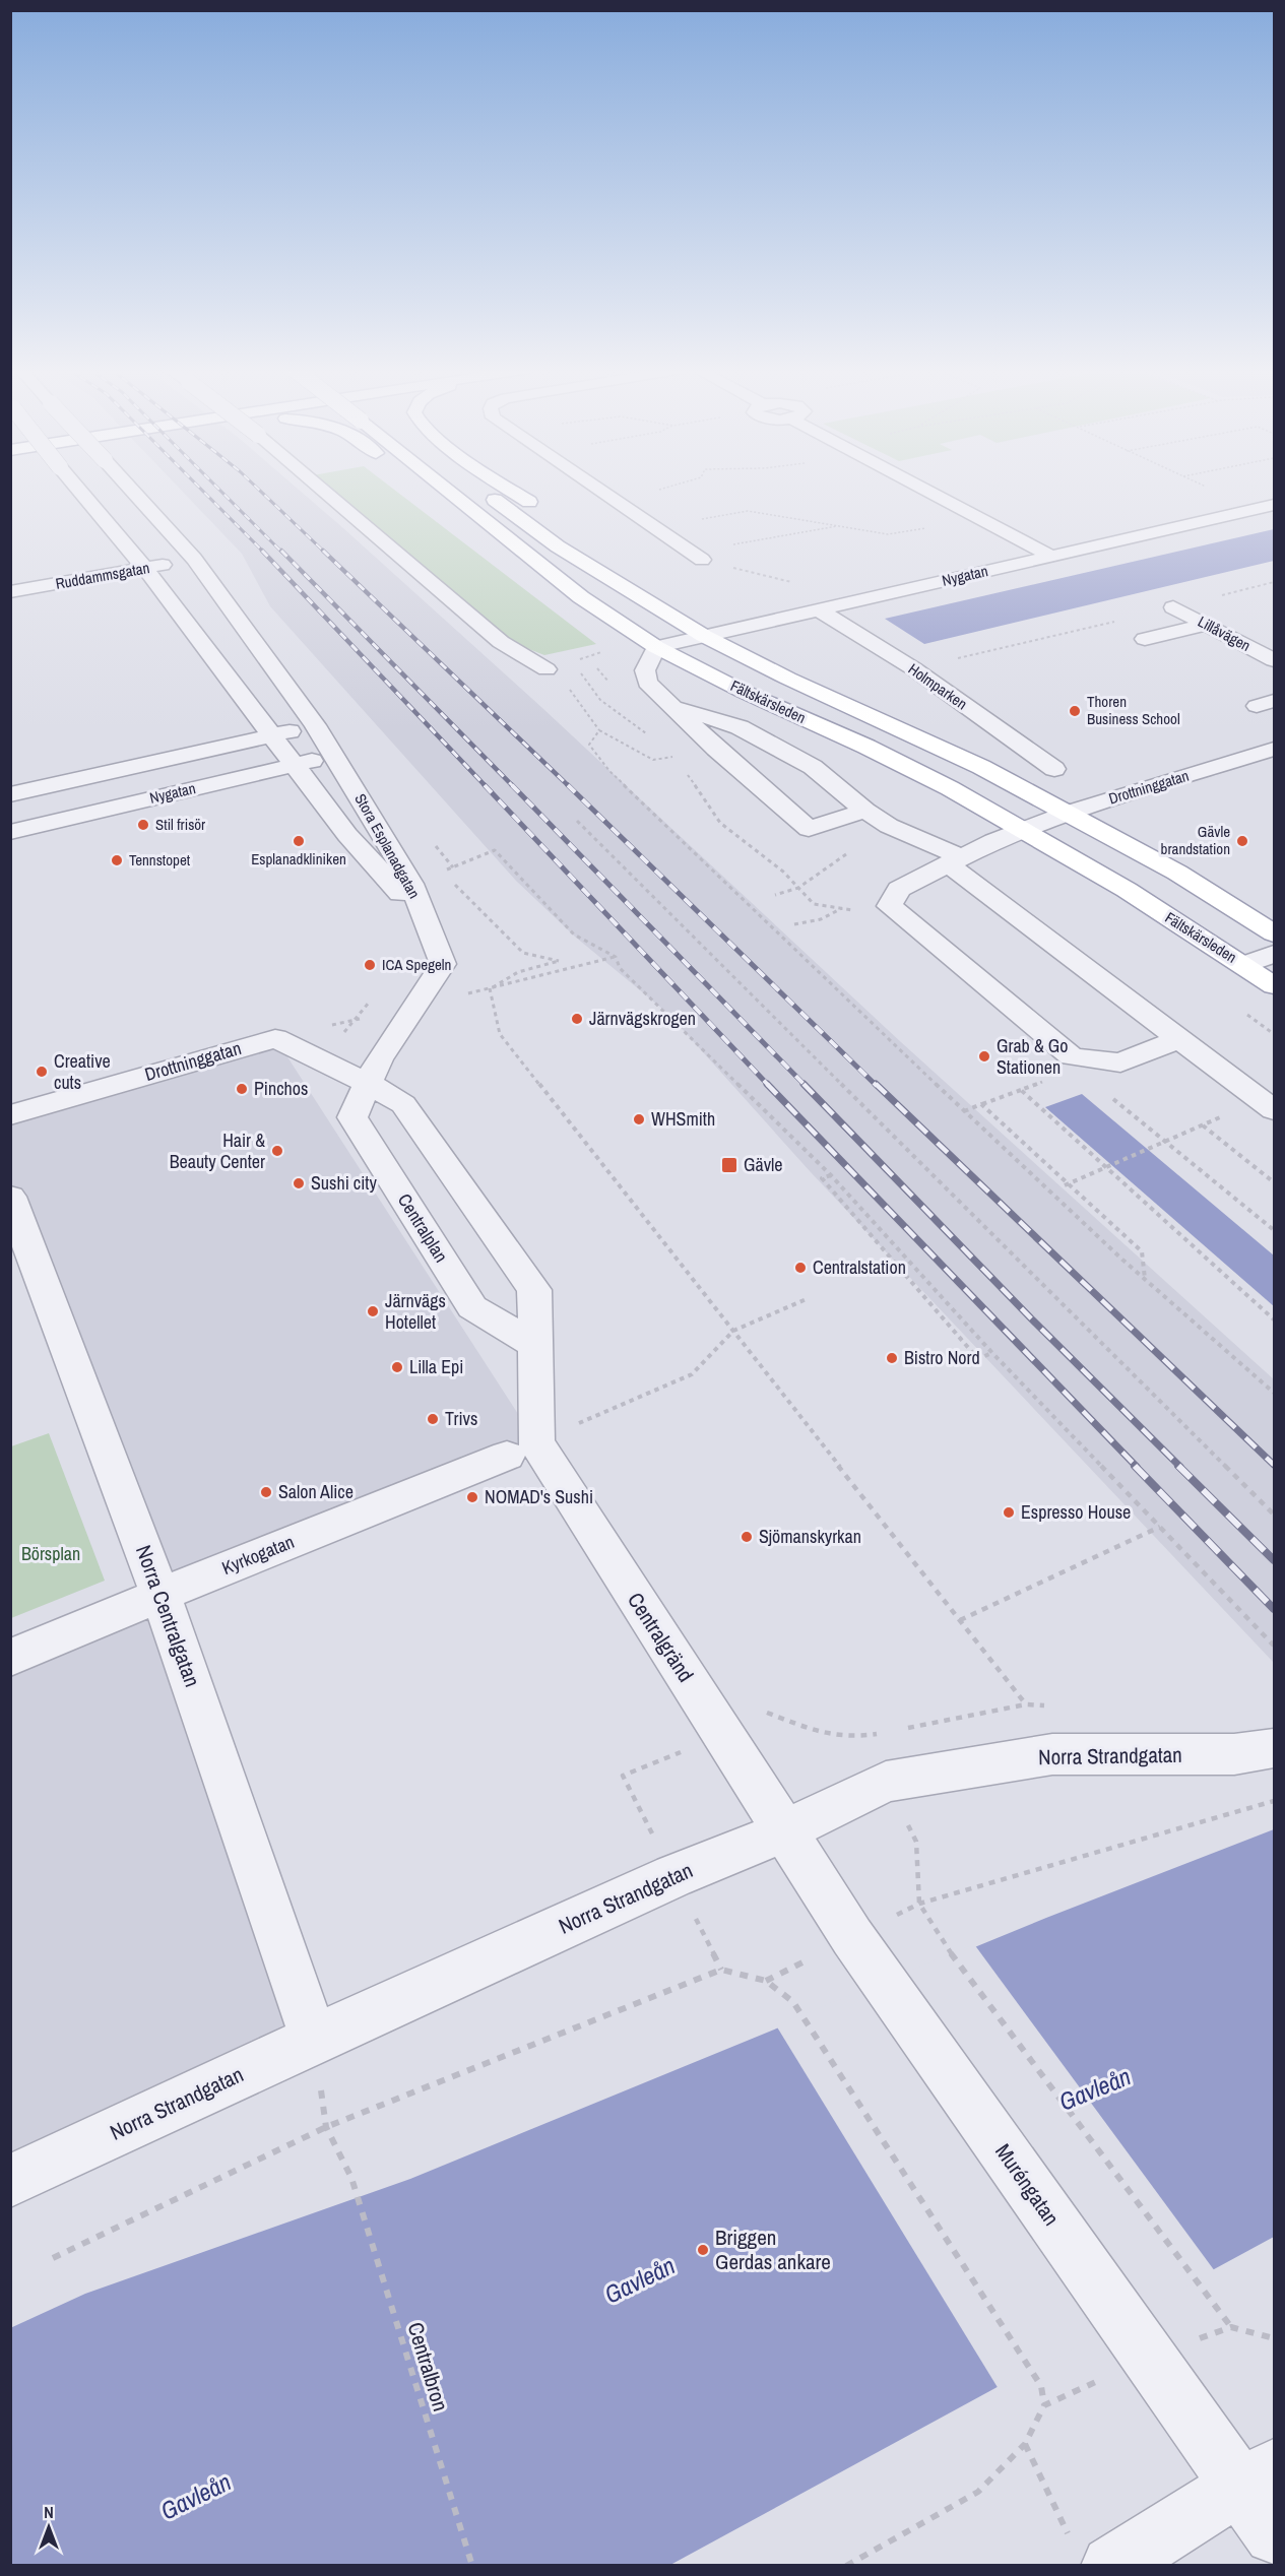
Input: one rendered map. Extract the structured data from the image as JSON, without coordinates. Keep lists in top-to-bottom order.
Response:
{
  "streets": {
    "main road": ["Fältskärsleden"],
    "street": [
      "Ruddammsgatan",
      "Nygatan",
      "Lillåvägen",
      "Holmparken",
      "Drottninggatan",
      "Stora Esplanadgatan",
      "Centralplan",
      "Kyrkogatan",
      "Norra Centralgatan",
      "Centralgränd",
      "Norra Strandgatan",
      "Muréngatan"
    ],
    "path": ["Centralbron"]
  },
  "crossings": [
    ["Ruddammsgatan", "Stora Esplanadgatan"],
    ["Nygatan", "Holmparken"],
    ["Nygatan", "Fältskärsleden"],
    ["Nygatan", "Stora Esplanadgatan"],
    ["Fältskärsleden", "Drottninggatan"],
    ["Drottninggatan", "Centralplan"],
    ["Stora Esplanadgatan", "Centralplan"],
    ["Kyrkogatan", "Norra Centralgatan"],
    ["Kyrkogatan", "Centralgränd"],
    ["Norra Centralgatan", "Norra Strandgatan"],
    ["Centralgränd", "Norra Strandgatan"],
    ["Centralgränd", "Muréngatan"],
    ["Norra Strandgatan", "Muréngatan"]
  ],
  "water": ["Gavleån"],
  "parks": ["Börsplan"],
  "places": {
    "other": [
      "Thoren Business School",
      "Stil frisör",
      "Esplanadkliniken",
      "Gävle brandstation",
      "Tennstopet",
      "ICA Spegeln",
      "Järnvägskrogen",
      "Grab & Go Stationen",
      "Creative cuts",
      "Pinchos",
      "WHSmith",
      "Hair & Beauty Center",
      "Sushi city",
      "Centralstation",
      "Järnvägs Hotellet",
      "Bistro Nord",
      "Lilla Epi",
      "Trivs",
      "Salon Alice",
      "NOMAD's Sushi",
      "Espresso House",
      "Sjömanskyrkan",
      "Briggen Gerdas ankare"
    ],
    "transit": ["Gävle"]
  },
  "north": "top"
}
